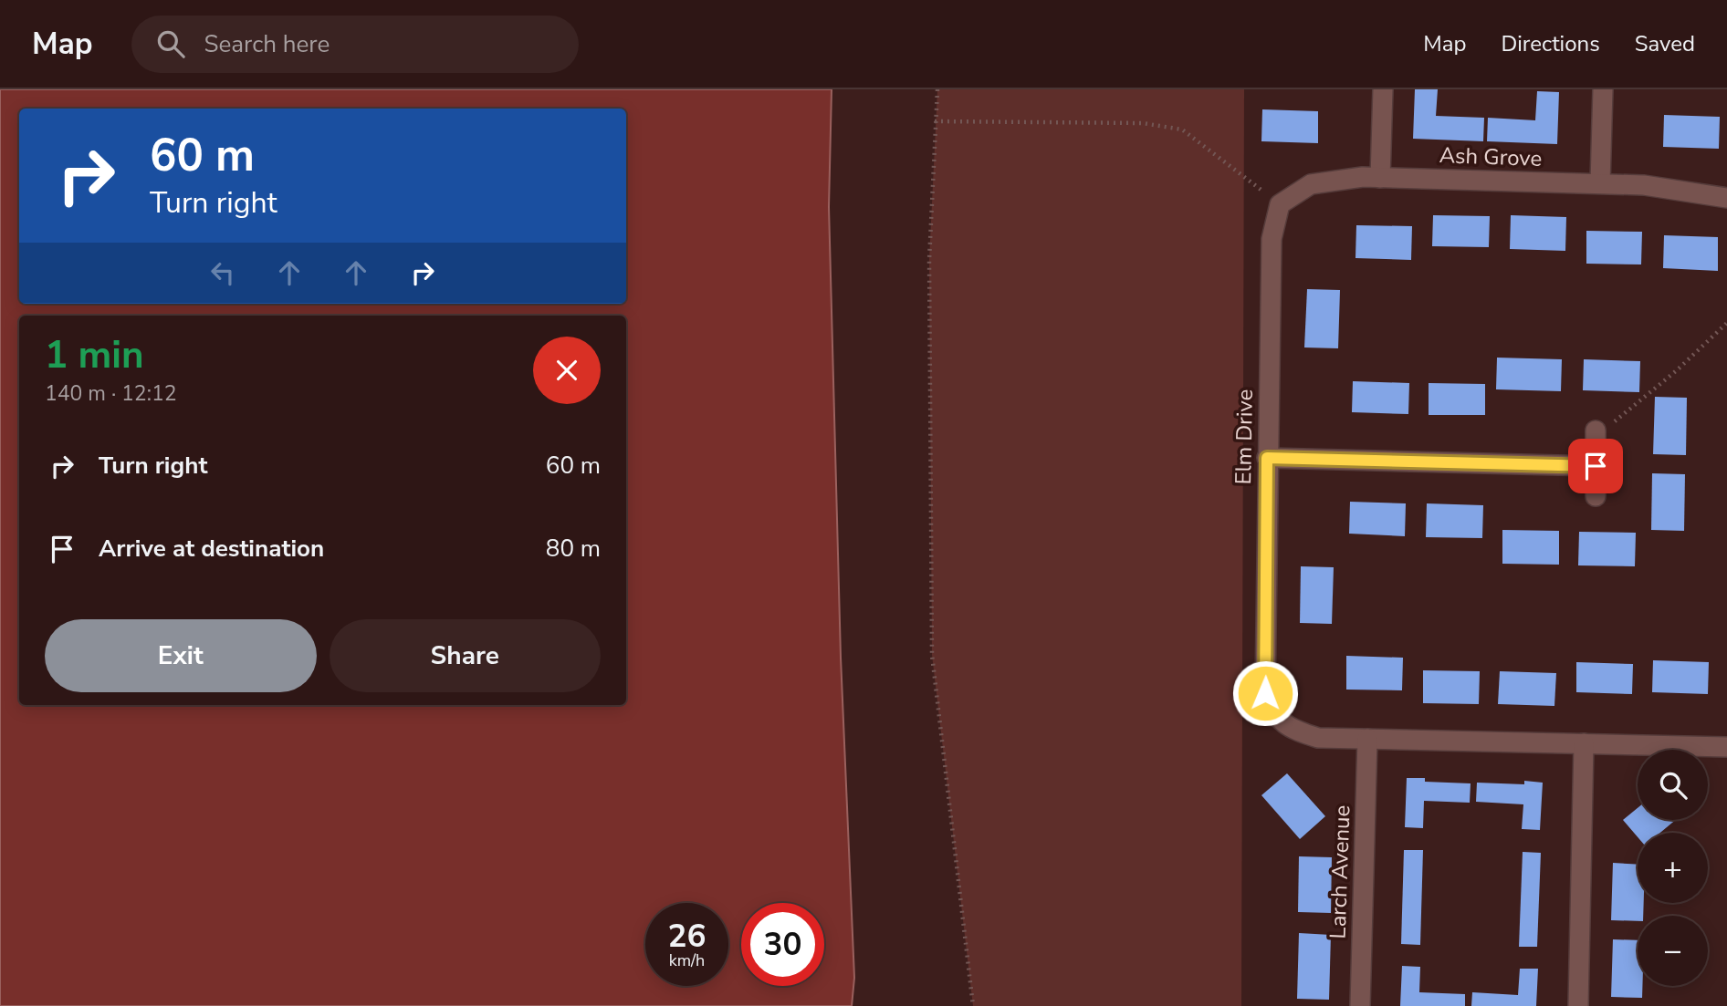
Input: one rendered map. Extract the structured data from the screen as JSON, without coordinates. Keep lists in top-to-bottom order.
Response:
{
  "streets": {
    "street": ["Ash Grove", "Elm Drive", "Larch Avenue"]
  },
  "crossings": [
    ["Ash Grove", "Elm Drive"],
    ["Elm Drive", "Larch Avenue"]
  ],
  "page": {
    "header": "Map",
    "search": "Search here",
    "nav": ["Map", "Directions", "Saved"],
    "turn": ["60 m", "Turn right"],
    "heading": ["1 min", "140 m · 12:12"],
    "list": [
      {
        "name": "Turn right",
        "value": "60 m"
      },
      {
        "name": "Arrive at destination",
        "value": "80 m"
      }
    ],
    "buttons": ["Exit", "Share"],
    "map_buttons": ["+", "−"],
    "speed": "26 km/h",
    "limit": "30"
  }
}
